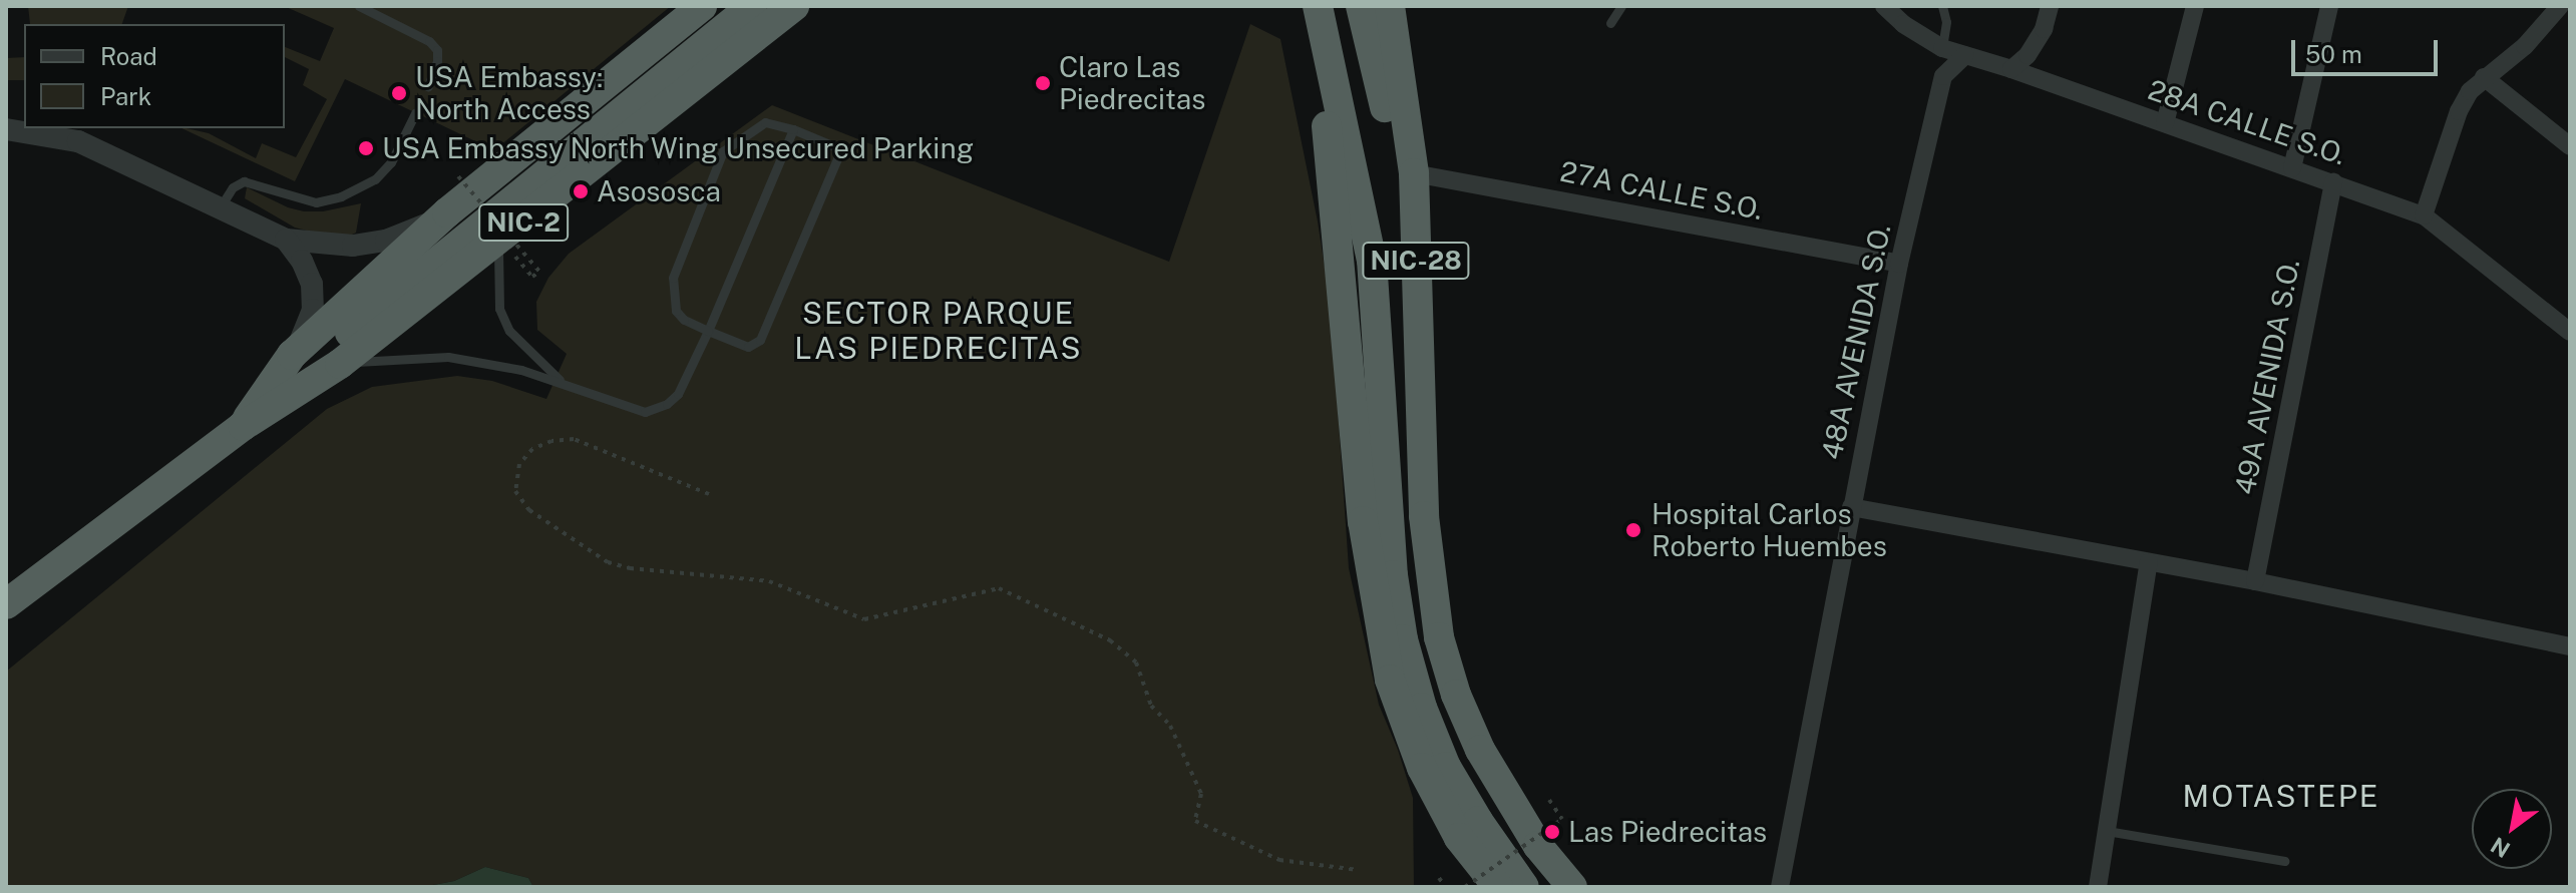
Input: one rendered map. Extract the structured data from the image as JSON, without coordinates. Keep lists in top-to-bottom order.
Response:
{
  "streets": {
    "highway": ["NIC-2", "NIC-28"],
    "street": [
      "28A CALLE S.O.",
      "27A CALLE S.O.",
      "48A AVENIDA S.O.",
      "49A AVENIDA S.O."
    ]
  },
  "crossings": [
    ["28A CALLE S.O.", "48A AVENIDA S.O."],
    ["28A CALLE S.O.", "49A AVENIDA S.O."],
    ["27A CALLE S.O.", "NIC-28"],
    ["27A CALLE S.O.", "48A AVENIDA S.O."]
  ],
  "districts": ["SECTOR PARQUE LAS PIEDRECITAS", "MOTASTEPE"],
  "places": [
    "Claro Las Piedrecitas",
    "USA Embassy: North Access",
    "USA Embassy North Wing Unsecured Parking",
    "Asososca",
    "Hospital Carlos Roberto Huembes",
    "Las Piedrecitas"
  ],
  "legend": ["Road", "Park"],
  "scale_bar": "50 m",
  "north": "bottom left"
}
